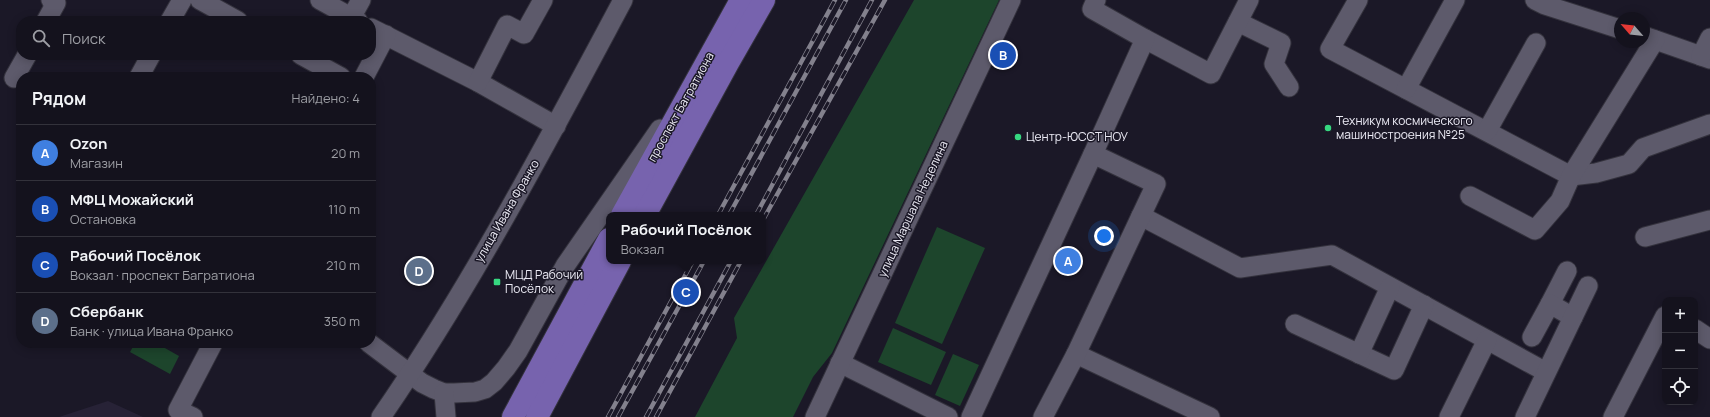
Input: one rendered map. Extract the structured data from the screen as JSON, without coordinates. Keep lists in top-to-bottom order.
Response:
{
  "streets": {
    "main road": ["проспект Багратиона"],
    "street": ["улица Маршала Неделина", "улица Ивана Франко"]
  },
  "places": {
    "other": ["Техникум космического машиностроения №25", "Центр-ЮССТ НОУ"],
    "transit": ["МЦД Рабочий Посёлок"]
  },
  "north": "top left",
  "page": {
    "search": "Поиск",
    "pins": [
      "B",
      "A",
      "D",
      "C"
    ],
    "heading": ["Рядом", "Найдено: 4"],
    "list": [
      {
        "mark": "A",
        "name": "Ozon",
        "note": "Магазин",
        "value": "20 m"
      },
      {
        "mark": "B",
        "name": "МФЦ Можайский",
        "note": "Остановка",
        "value": "110 m"
      },
      {
        "mark": "C",
        "name": "Рабочий Посёлок",
        "note": "Вокзал · проспект Багратиона",
        "value": "210 m"
      },
      {
        "mark": "D",
        "name": "Сбербанк",
        "note": "Банк · улица Ивана Франко",
        "value": "350 m"
      }
    ],
    "popup": ["Рабочий Посёлок", "Вокзал"],
    "map_buttons": ["+", "−"]
  }
}
